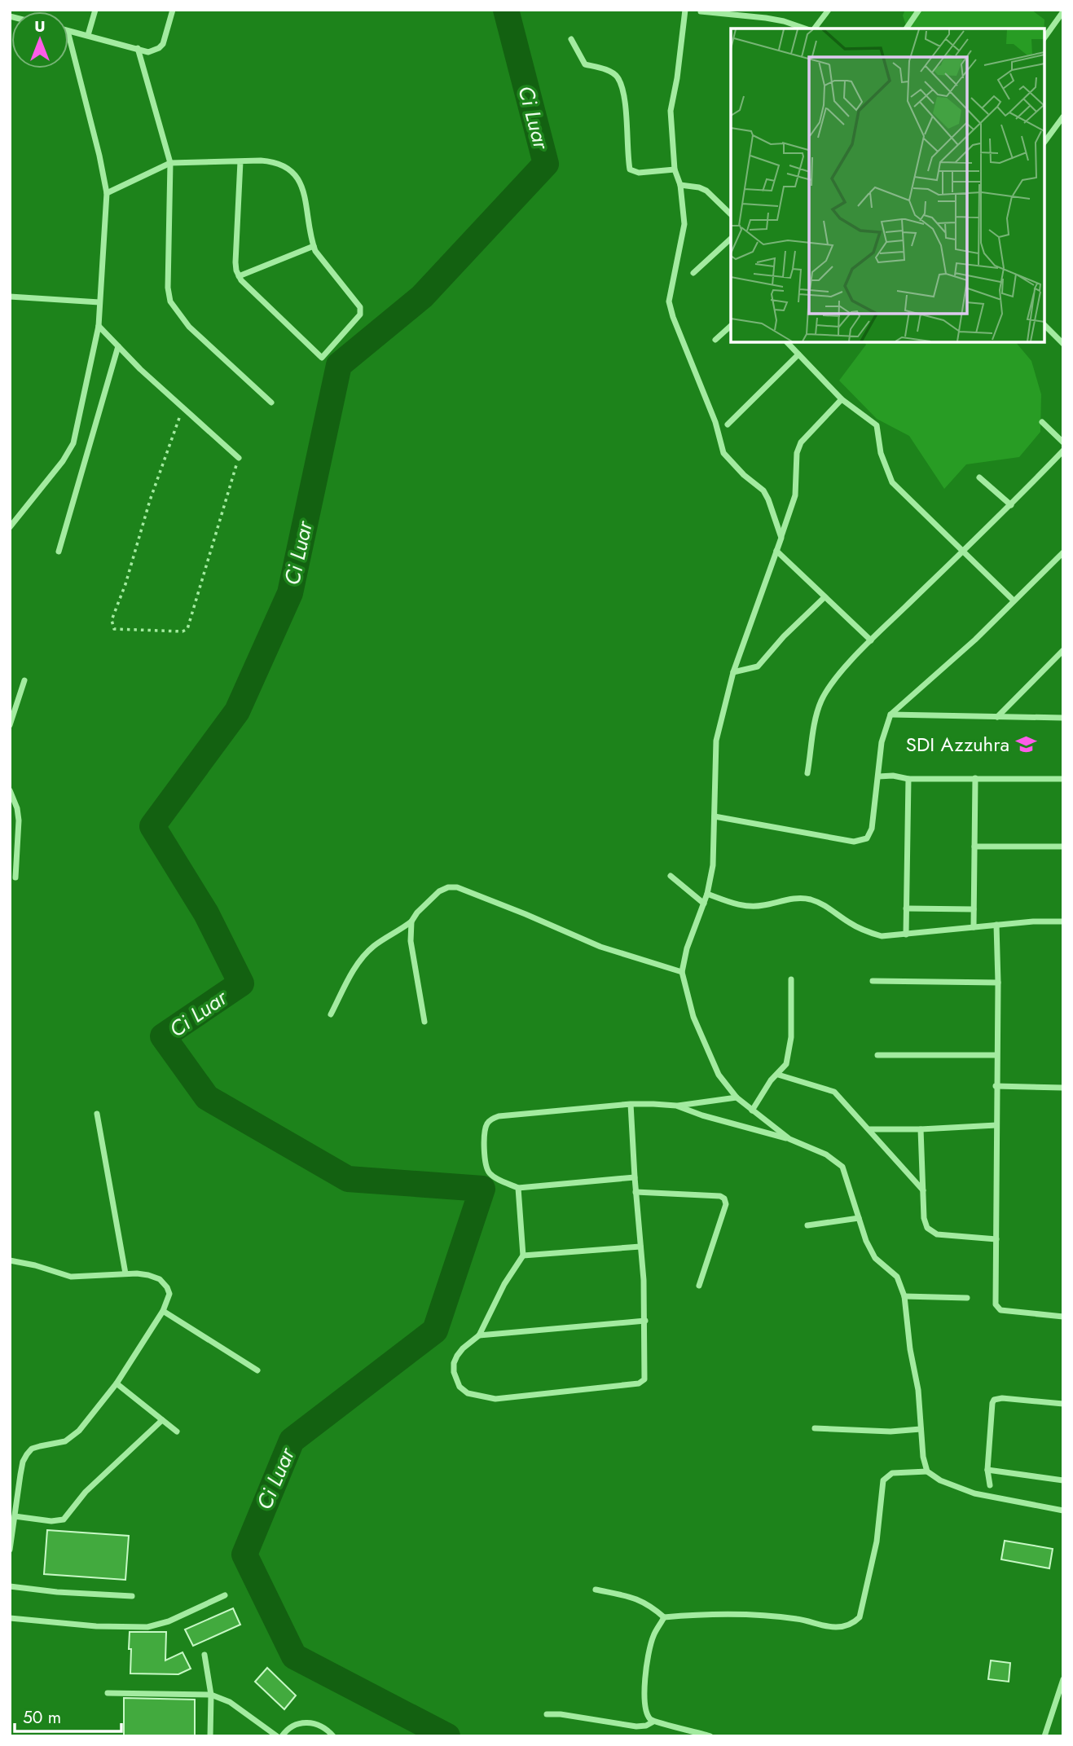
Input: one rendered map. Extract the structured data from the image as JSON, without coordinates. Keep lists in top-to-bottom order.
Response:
{
  "water": ["Ci Luar"],
  "places": {
    "school or university": ["SDI Azzuhra"]
  },
  "scale_bar": "50 m",
  "north": "top"
}
